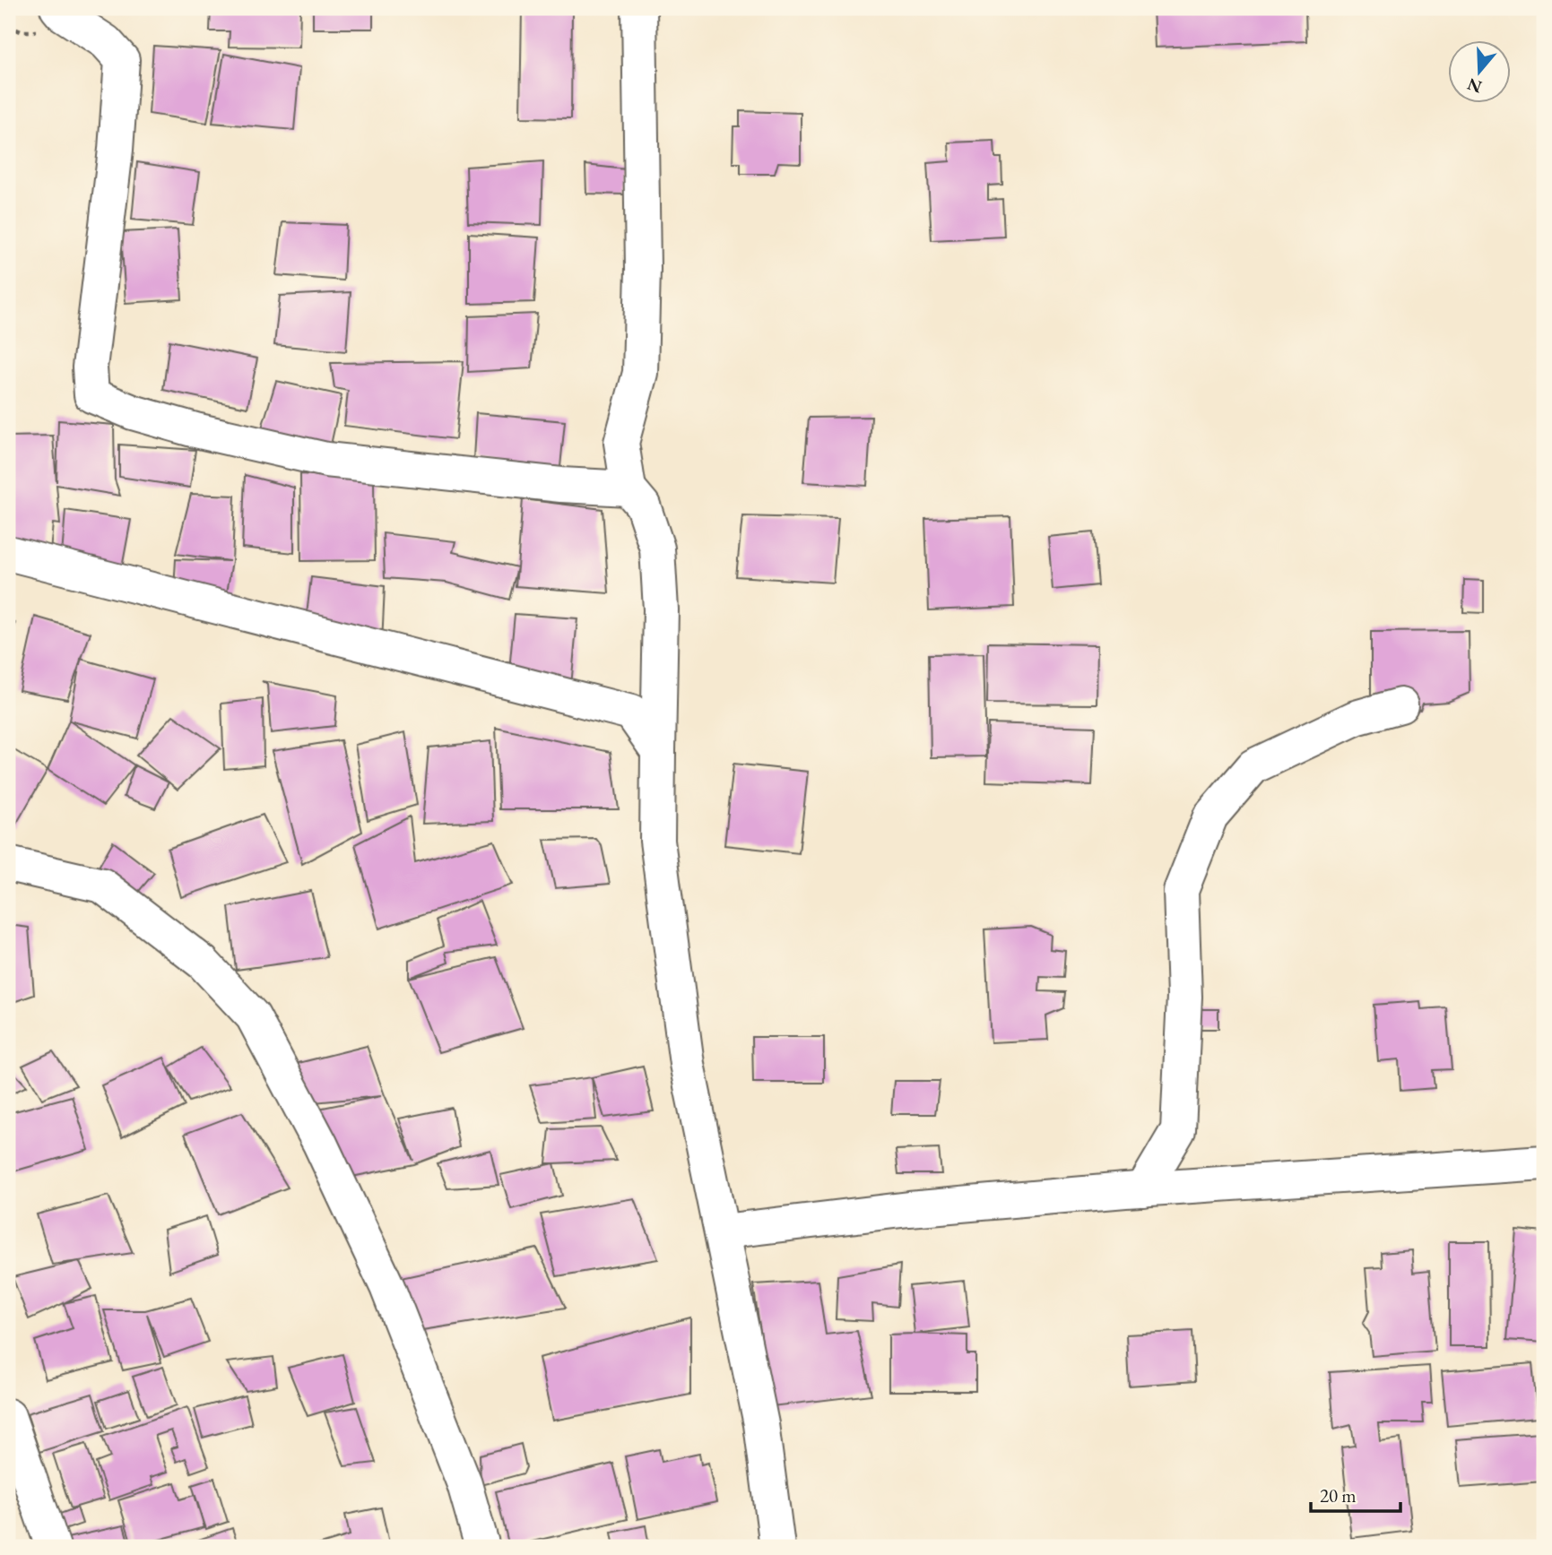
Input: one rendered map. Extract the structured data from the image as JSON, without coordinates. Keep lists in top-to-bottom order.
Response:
{
  "scale_bar": "20 m",
  "north": "bottom"
}
